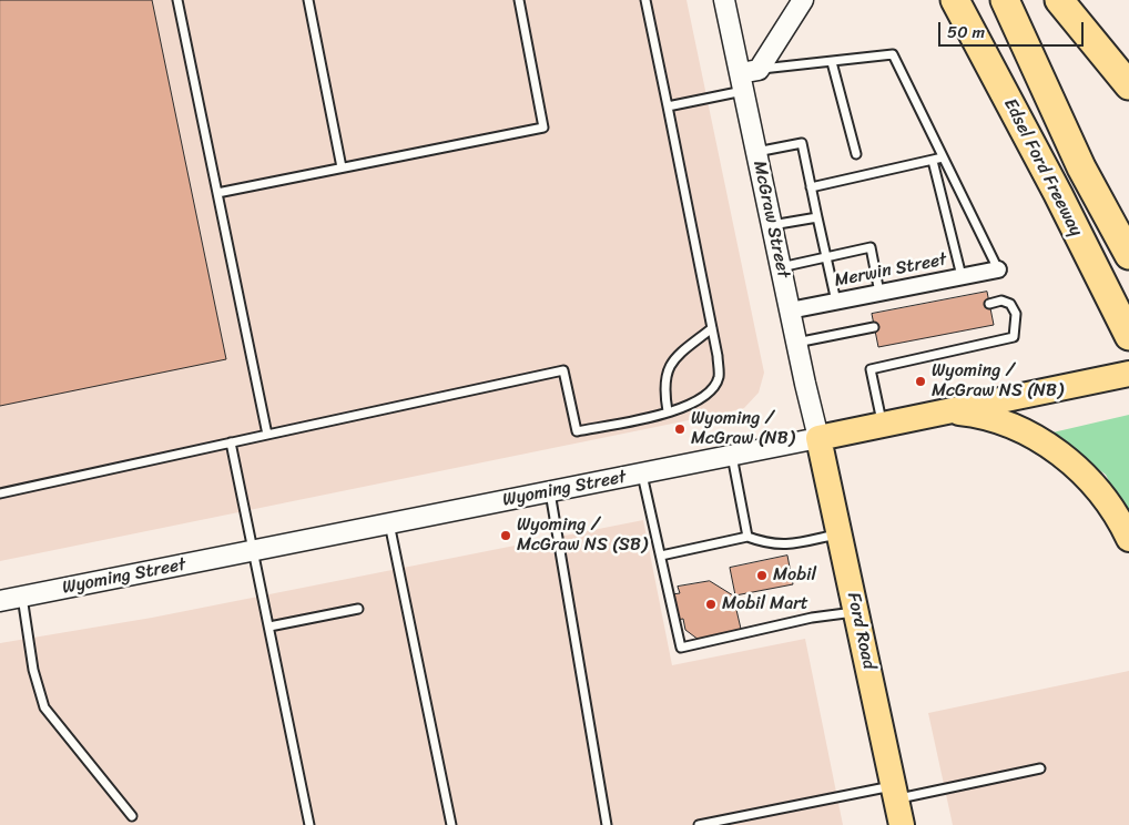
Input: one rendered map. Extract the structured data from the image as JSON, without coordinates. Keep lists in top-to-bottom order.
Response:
{
  "streets": {
    "highway": ["Edsel Ford Freeway"],
    "main road": ["Wyoming Street", "Ford Road"],
    "street": ["McGraw Street", "Merwin Street"]
  },
  "crossings": [
    ["McGraw Street", "Merwin Street"],
    ["McGraw Street", "Wyoming Street"],
    ["McGraw Street", "Ford Road"],
    ["Wyoming Street", "Ford Road"]
  ],
  "places": [
    "Wyoming / McGraw NS (NB)",
    "Wyoming / McGraw (NB)",
    "Wyoming / McGraw NS (SB)",
    "Mobil",
    "Mobil Mart"
  ],
  "scale_bar": "50 m"
}
